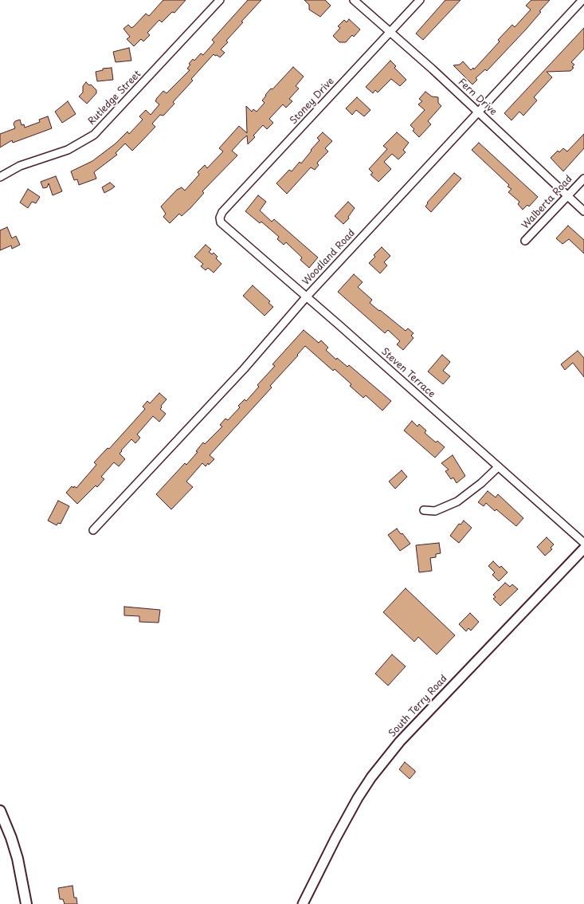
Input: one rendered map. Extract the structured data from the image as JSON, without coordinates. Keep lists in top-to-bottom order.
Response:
{
  "streets": {
    "street": [
      "Fern Drive",
      "Rutledge Street",
      "Stoney Drive",
      "Walberta Road",
      "Woodland Road",
      "Steven Terrace",
      "South Terry Road"
    ]
  },
  "crossings": [
    ["Fern Drive", "Stoney Drive"],
    ["Fern Drive", "Walberta Road"],
    ["Fern Drive", "Woodland Road"],
    ["Stoney Drive", "Steven Terrace"],
    ["Woodland Road", "Steven Terrace"]
  ]
}
